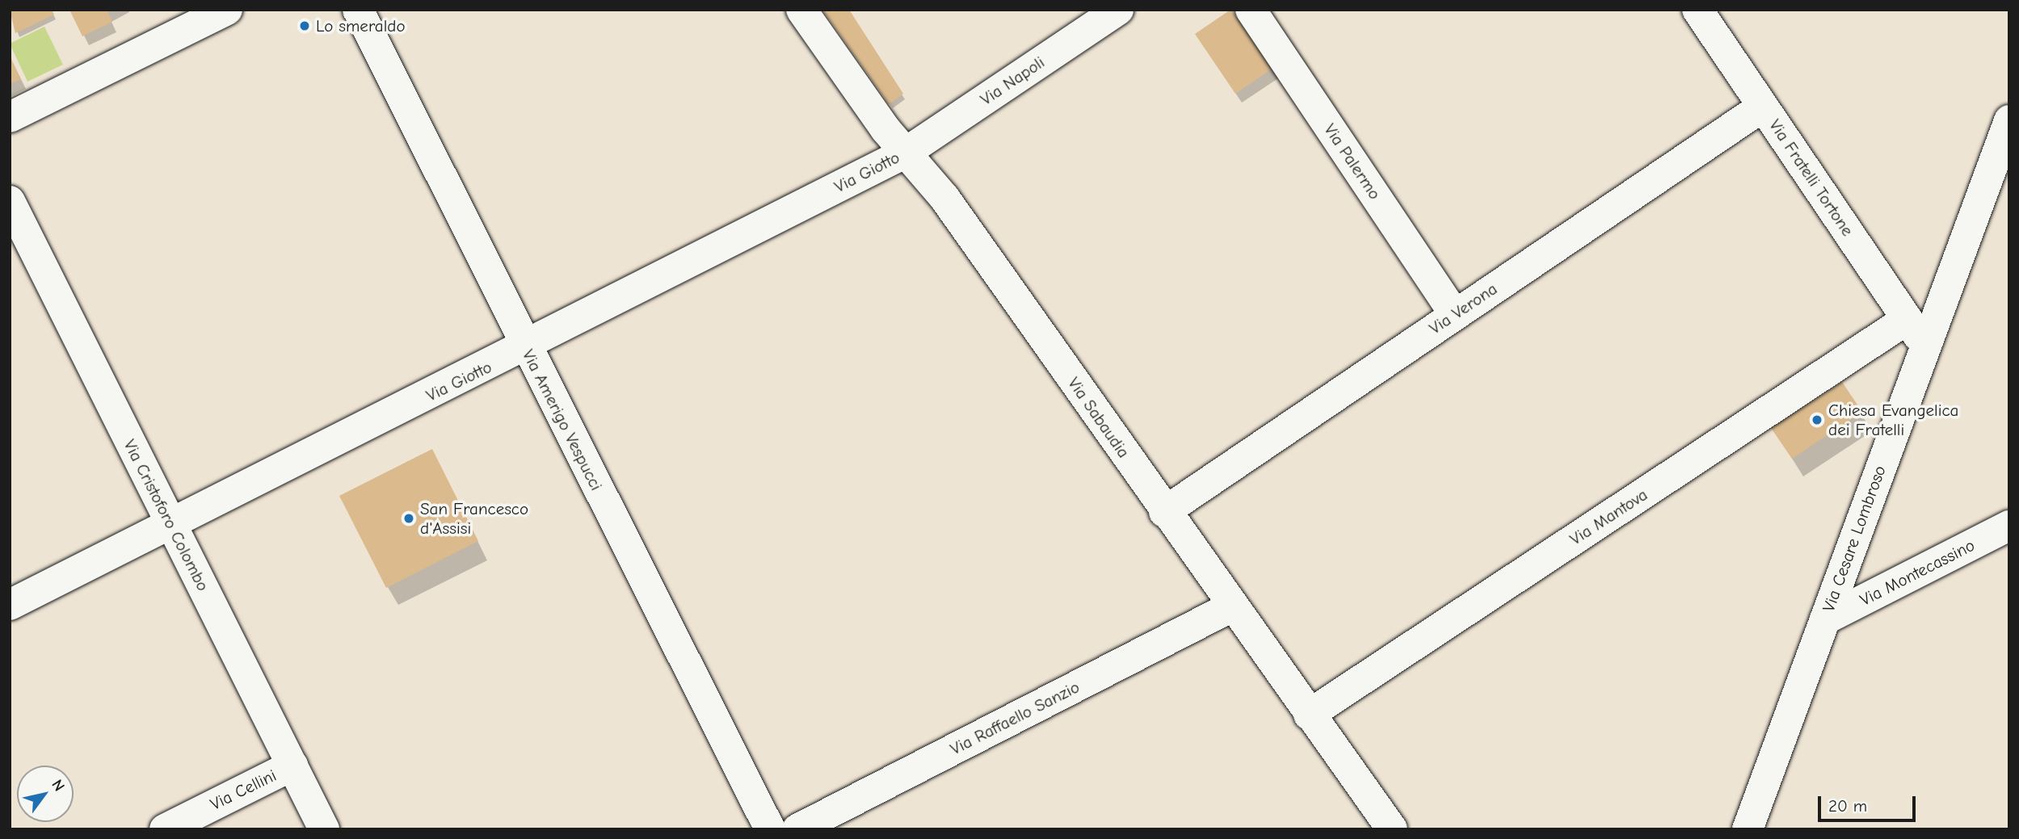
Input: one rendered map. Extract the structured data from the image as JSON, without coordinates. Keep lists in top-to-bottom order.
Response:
{
  "streets": {
    "street": [
      "Via Napoli",
      "Via Palermo",
      "Via Giotto",
      "Via Fratelli Tortone",
      "Via Verona",
      "Via Sabaudia",
      "Via Amerigo Vespucci",
      "Via Cristoforo Colombo",
      "Via Mantova",
      "Via Cesare Lombroso",
      "Via Montecassino",
      "Via Raffaello Sanzio",
      "Via Cellini"
    ]
  },
  "crossings": [
    ["Via Napoli", "Via Giotto"],
    ["Via Napoli", "Via Sabaudia"],
    ["Via Palermo", "Via Verona"],
    ["Via Giotto", "Via Sabaudia"],
    ["Via Giotto", "Via Amerigo Vespucci"],
    ["Via Giotto", "Via Cristoforo Colombo"],
    ["Via Fratelli Tortone", "Via Verona"],
    ["Via Fratelli Tortone", "Via Mantova"],
    ["Via Fratelli Tortone", "Via Cesare Lombroso"],
    ["Via Verona", "Via Sabaudia"],
    ["Via Sabaudia", "Via Mantova"],
    ["Via Sabaudia", "Via Raffaello Sanzio"],
    ["Via Cristoforo Colombo", "Via Cellini"],
    ["Via Cesare Lombroso", "Via Montecassino"]
  ],
  "places": ["Lo smeraldo", "Chiesa Evangelica dei Fratelli", "San Francesco d'Assisi"],
  "scale_bar": "20 m",
  "north": "top right"
}
